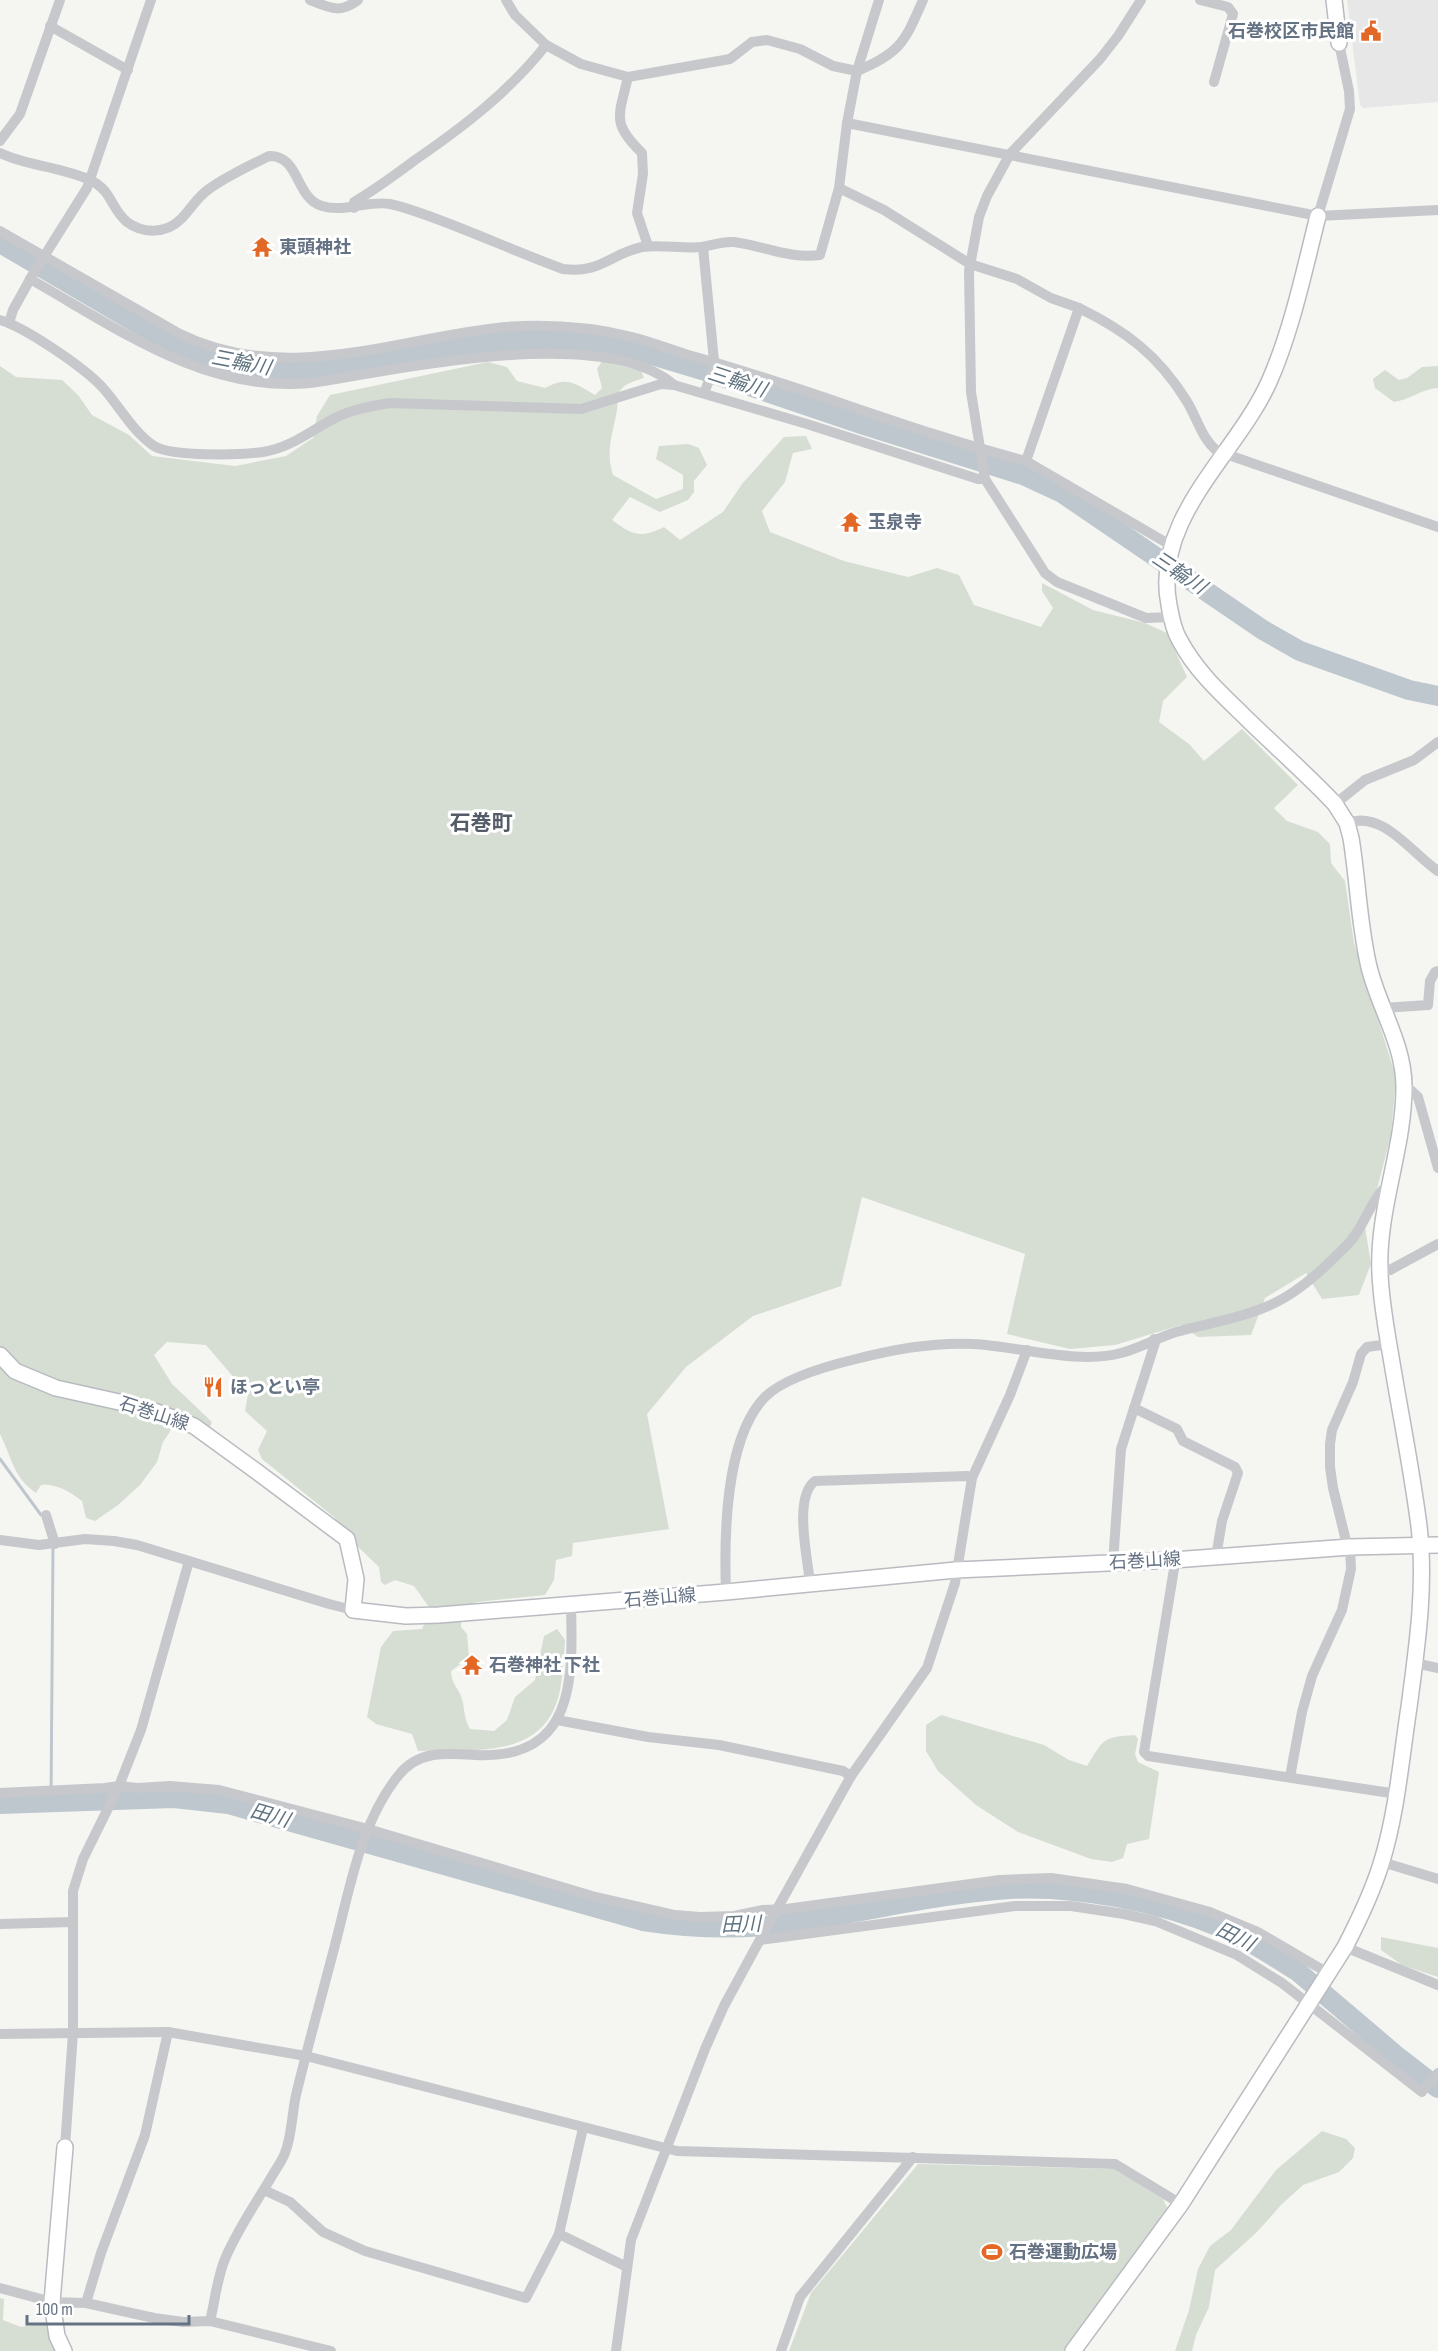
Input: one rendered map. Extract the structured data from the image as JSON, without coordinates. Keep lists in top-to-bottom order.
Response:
{
  "streets": {
    "street": ["石巻山線"]
  },
  "districts": ["石巻町"],
  "water": ["三輪川", "田川"],
  "places": {
    "public building": ["石巻校区市民館"],
    "temple": ["東頭神社", "玉泉寺", "石巻神社 下社"],
    "restaurant": ["ほっとい亭"],
    "sports": ["石巻運動広場"]
  },
  "scale_bar": "100 m"
}
